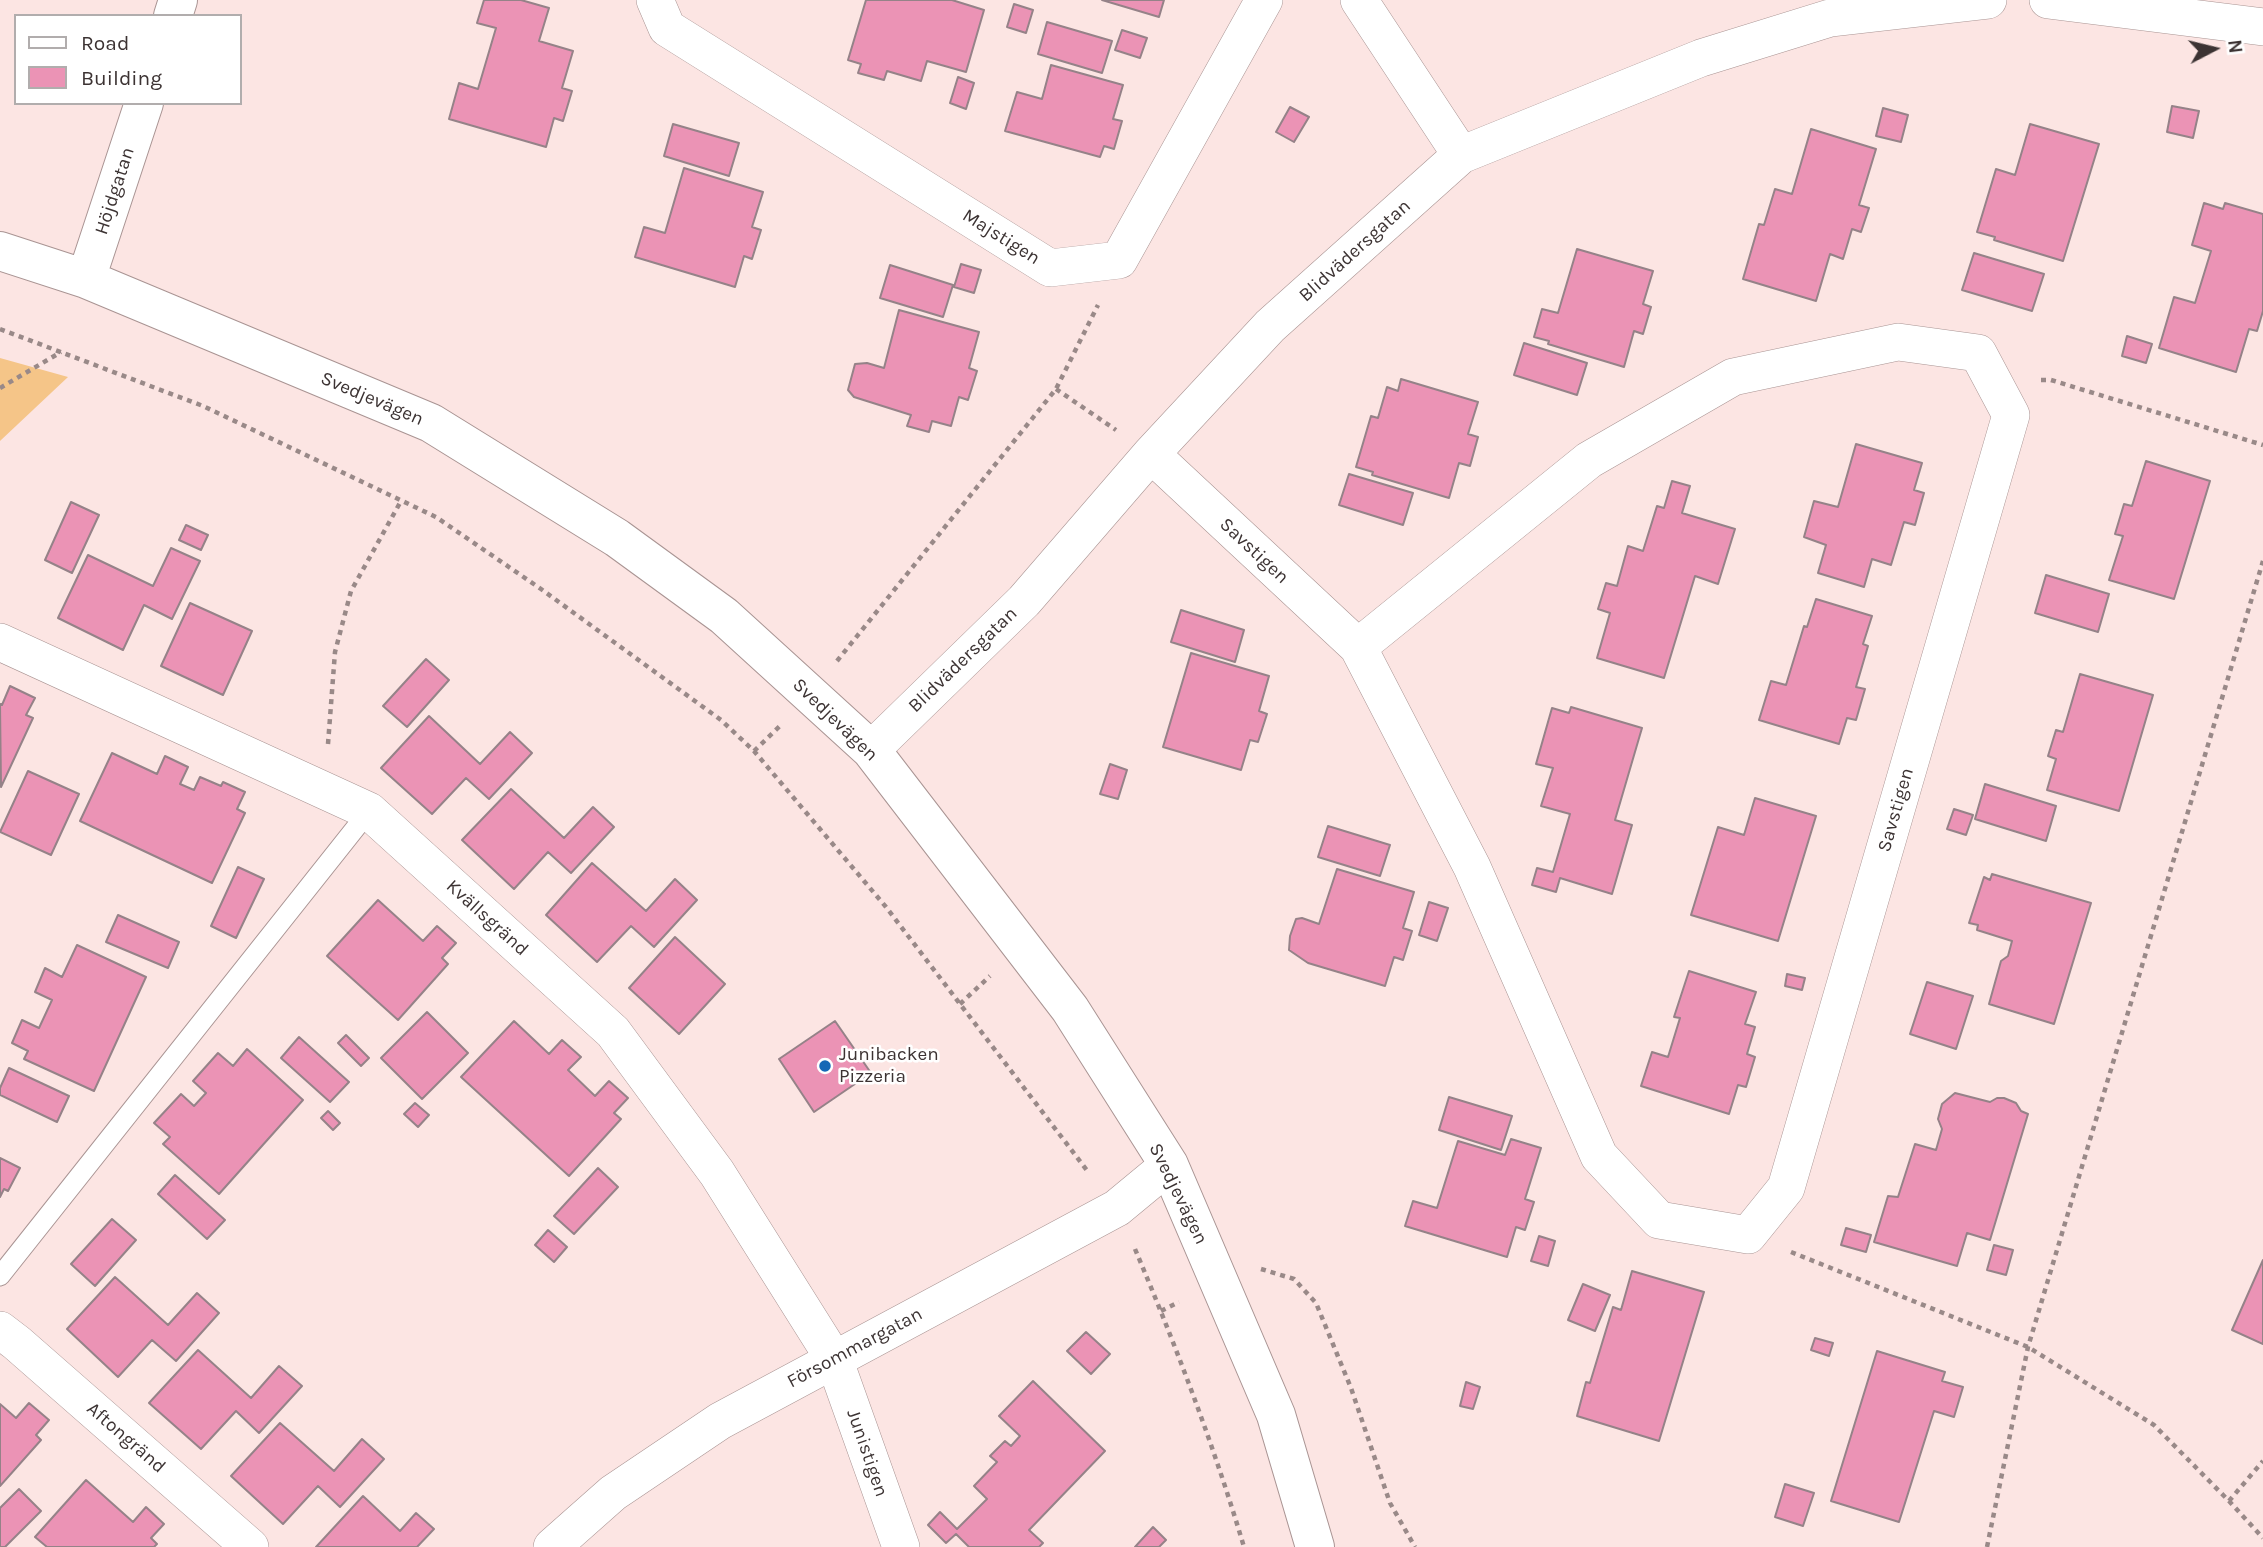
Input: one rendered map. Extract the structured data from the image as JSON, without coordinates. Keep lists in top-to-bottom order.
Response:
{
  "streets": {
    "street": [
      "Höjdgatan",
      "Majstigen",
      "Blidvädersgatan",
      "Svedjevägen",
      "Savstigen",
      "Kvällsgränd",
      "Försommargatan",
      "Aftongränd",
      "Junistigen"
    ]
  },
  "crossings": [
    ["Höjdgatan", "Svedjevägen"],
    ["Blidvädersgatan", "Svedjevägen"],
    ["Blidvädersgatan", "Savstigen"],
    ["Svedjevägen", "Försommargatan"],
    ["Kvällsgränd", "Försommargatan"],
    ["Kvällsgränd", "Junistigen"],
    ["Försommargatan", "Junistigen"]
  ],
  "places": ["Junibacken Pizzeria"],
  "legend": ["Road", "Building"],
  "north": "right"
}
